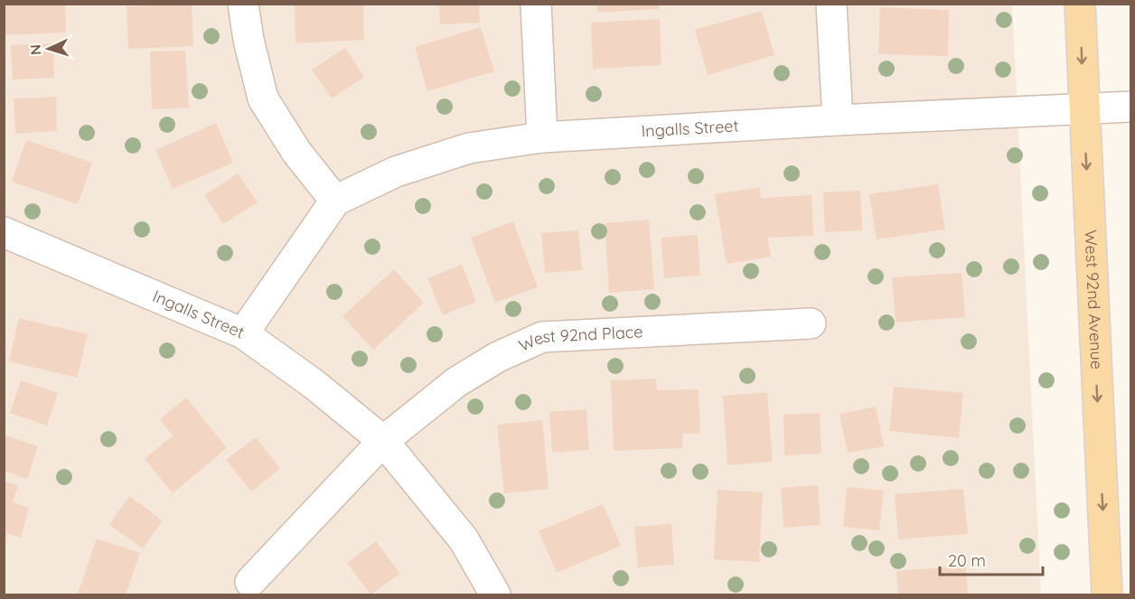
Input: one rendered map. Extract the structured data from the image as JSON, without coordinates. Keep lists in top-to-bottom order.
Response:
{
  "streets": {
    "main road": ["West 92nd Avenue"],
    "street": ["Ingalls Street", "West 92nd Place"]
  },
  "crossings": [
    ["Ingalls Street", "West 92nd Avenue"]
  ],
  "one_way": ["West 92nd Avenue"],
  "scale_bar": "20 m",
  "north": "left"
}
